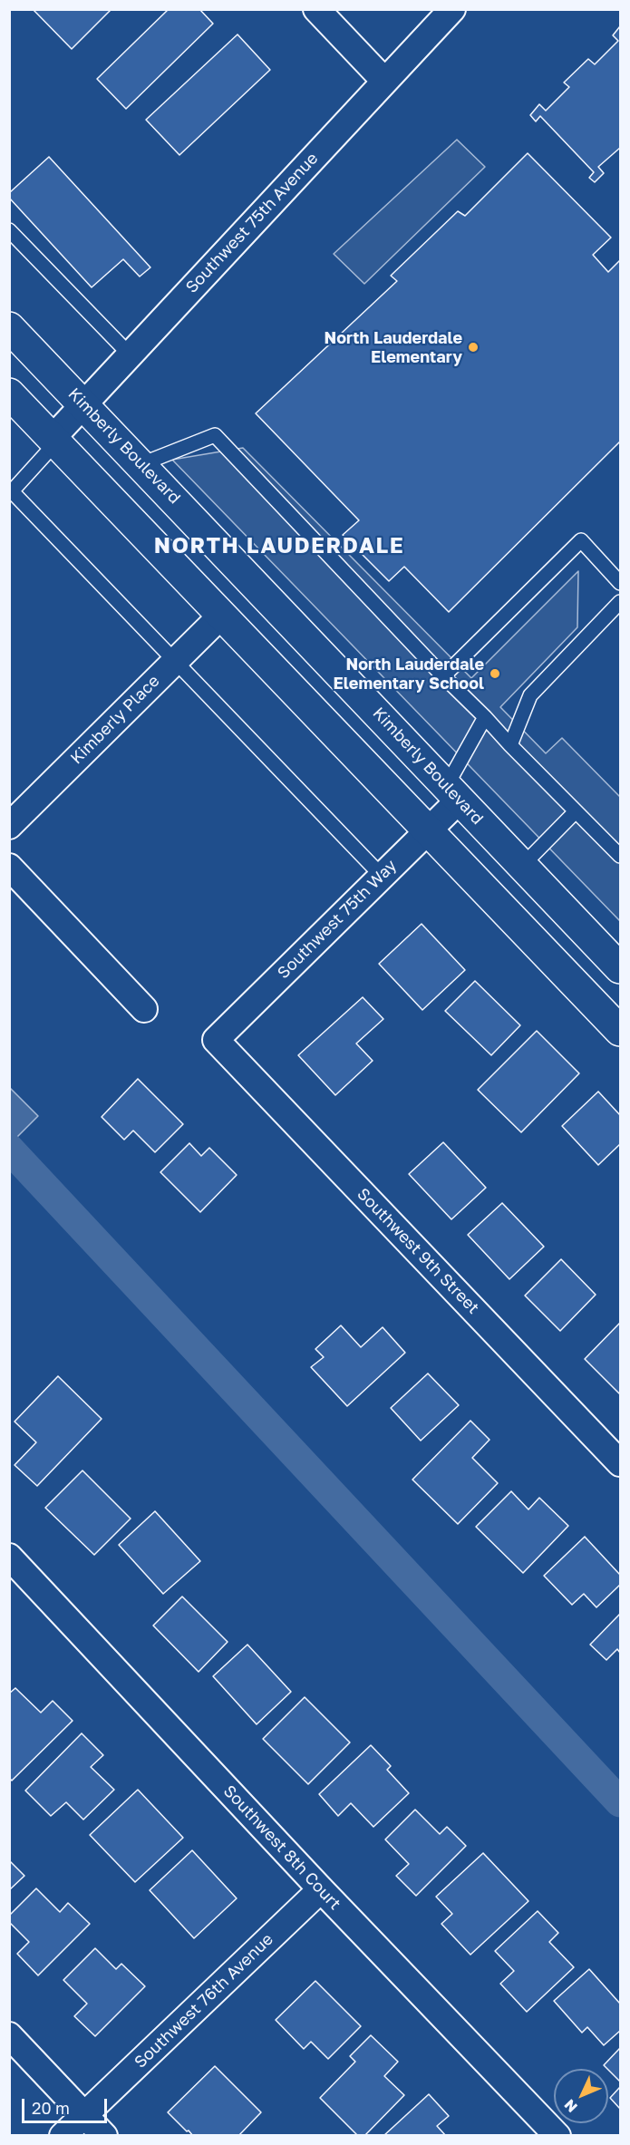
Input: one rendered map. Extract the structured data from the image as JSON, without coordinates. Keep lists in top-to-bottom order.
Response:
{
  "streets": {
    "street": [
      "Southwest 75th Avenue",
      "Kimberly Boulevard",
      "Kimberly Place",
      "Southwest 75th Way",
      "Southwest 9th Street",
      "Southwest 8th Court",
      "Southwest 76th Avenue"
    ]
  },
  "crossings": [
    ["Southwest 75th Avenue", "Kimberly Boulevard"],
    ["Kimberly Boulevard", "Southwest 75th Way"],
    ["Southwest 75th Way", "Southwest 9th Street"],
    ["Southwest 8th Court", "Southwest 76th Avenue"]
  ],
  "districts": ["NORTH LAUDERDALE"],
  "places": ["North Lauderdale Elementary", "North Lauderdale Elementary School"],
  "scale_bar": "20 m",
  "north": "bottom left"
}
